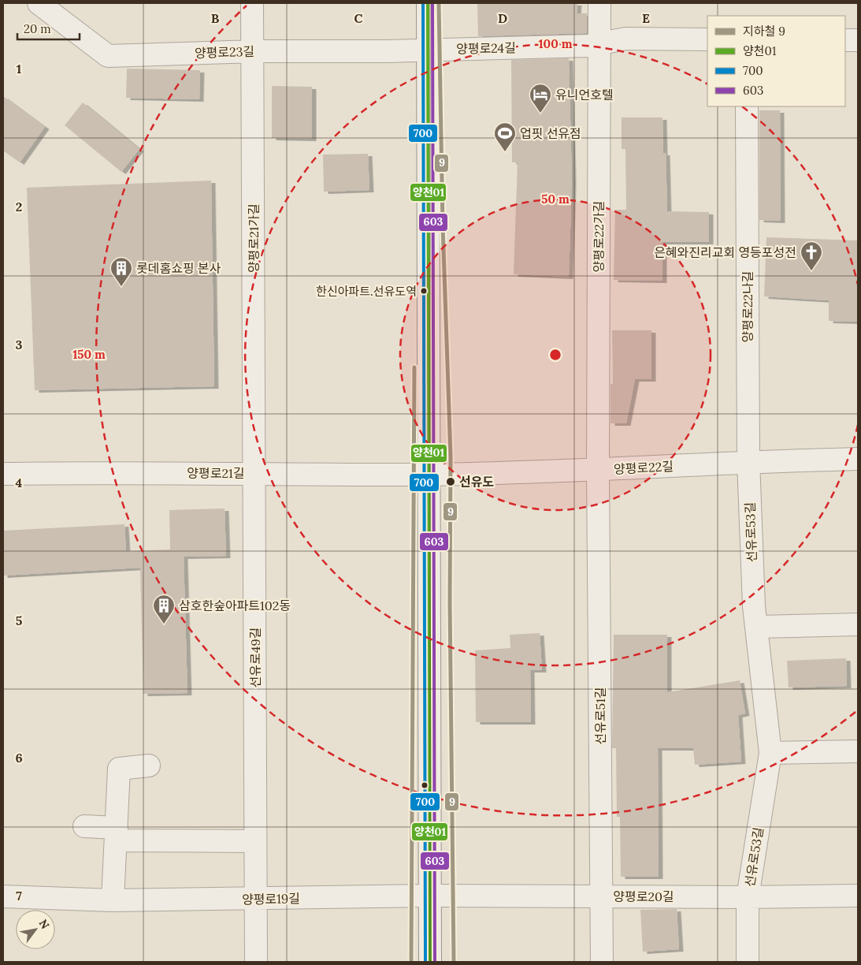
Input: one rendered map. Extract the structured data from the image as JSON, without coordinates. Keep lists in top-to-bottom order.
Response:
{
  "streets": {
    "street": [
      "양평로24길",
      "양평로23길",
      "양평로22가길",
      "양평로21가길",
      "양평로22나길",
      "양평로22길",
      "양평로21길",
      "선유로53길",
      "선유로49길",
      "선유로51길",
      "양평로20길",
      "양평로19길"
    ]
  },
  "crossings": [
    ["양평로24길", "양평로23길"],
    ["양평로24길", "양평로22가길"],
    ["양평로23길", "양평로21가길"],
    ["양평로22가길", "양평로22길"],
    ["양평로22가길", "선유로51길"],
    ["양평로21가길", "양평로21길"],
    ["양평로21가길", "선유로49길"],
    ["양평로22나길", "양평로22길"],
    ["양평로22나길", "선유로53길"],
    ["양평로22길", "양평로21길"],
    ["양평로22길", "선유로53길"],
    ["양평로22길", "선유로51길"],
    ["양평로21길", "선유로49길"],
    ["선유로53길", "양평로20길"],
    ["선유로49길", "양평로19길"],
    ["선유로51길", "양평로20길"],
    ["양평로20길", "양평로19길"]
  ],
  "places": {
    "hotel": ["유니언호텔"],
    "sports": ["업핏 선유점"],
    "church": ["은혜와진리교회 영등포성전"],
    "building": ["롯데홈쇼핑 본사", "삼호한숲아파트102동"],
    "other": ["한신아파트.선유도역", "선유도"]
  },
  "lines": [
    "metro line 9",
    "transit line 양천01",
    "transit line 700",
    "transit line 603"
  ],
  "legend": [
    "지하철 9",
    "양천01",
    "700",
    "603"
  ],
  "scale_bar": "20 m",
  "north": "top right",
  "grid": {
    "columns": [
      "B",
      "C",
      "D",
      "E"
    ],
    "rows": [
      "1",
      "2",
      "3",
      "4",
      "5",
      "6",
      "7"
    ]
  },
  "rings": ["100 m", "50 m", "150 m"]
}
